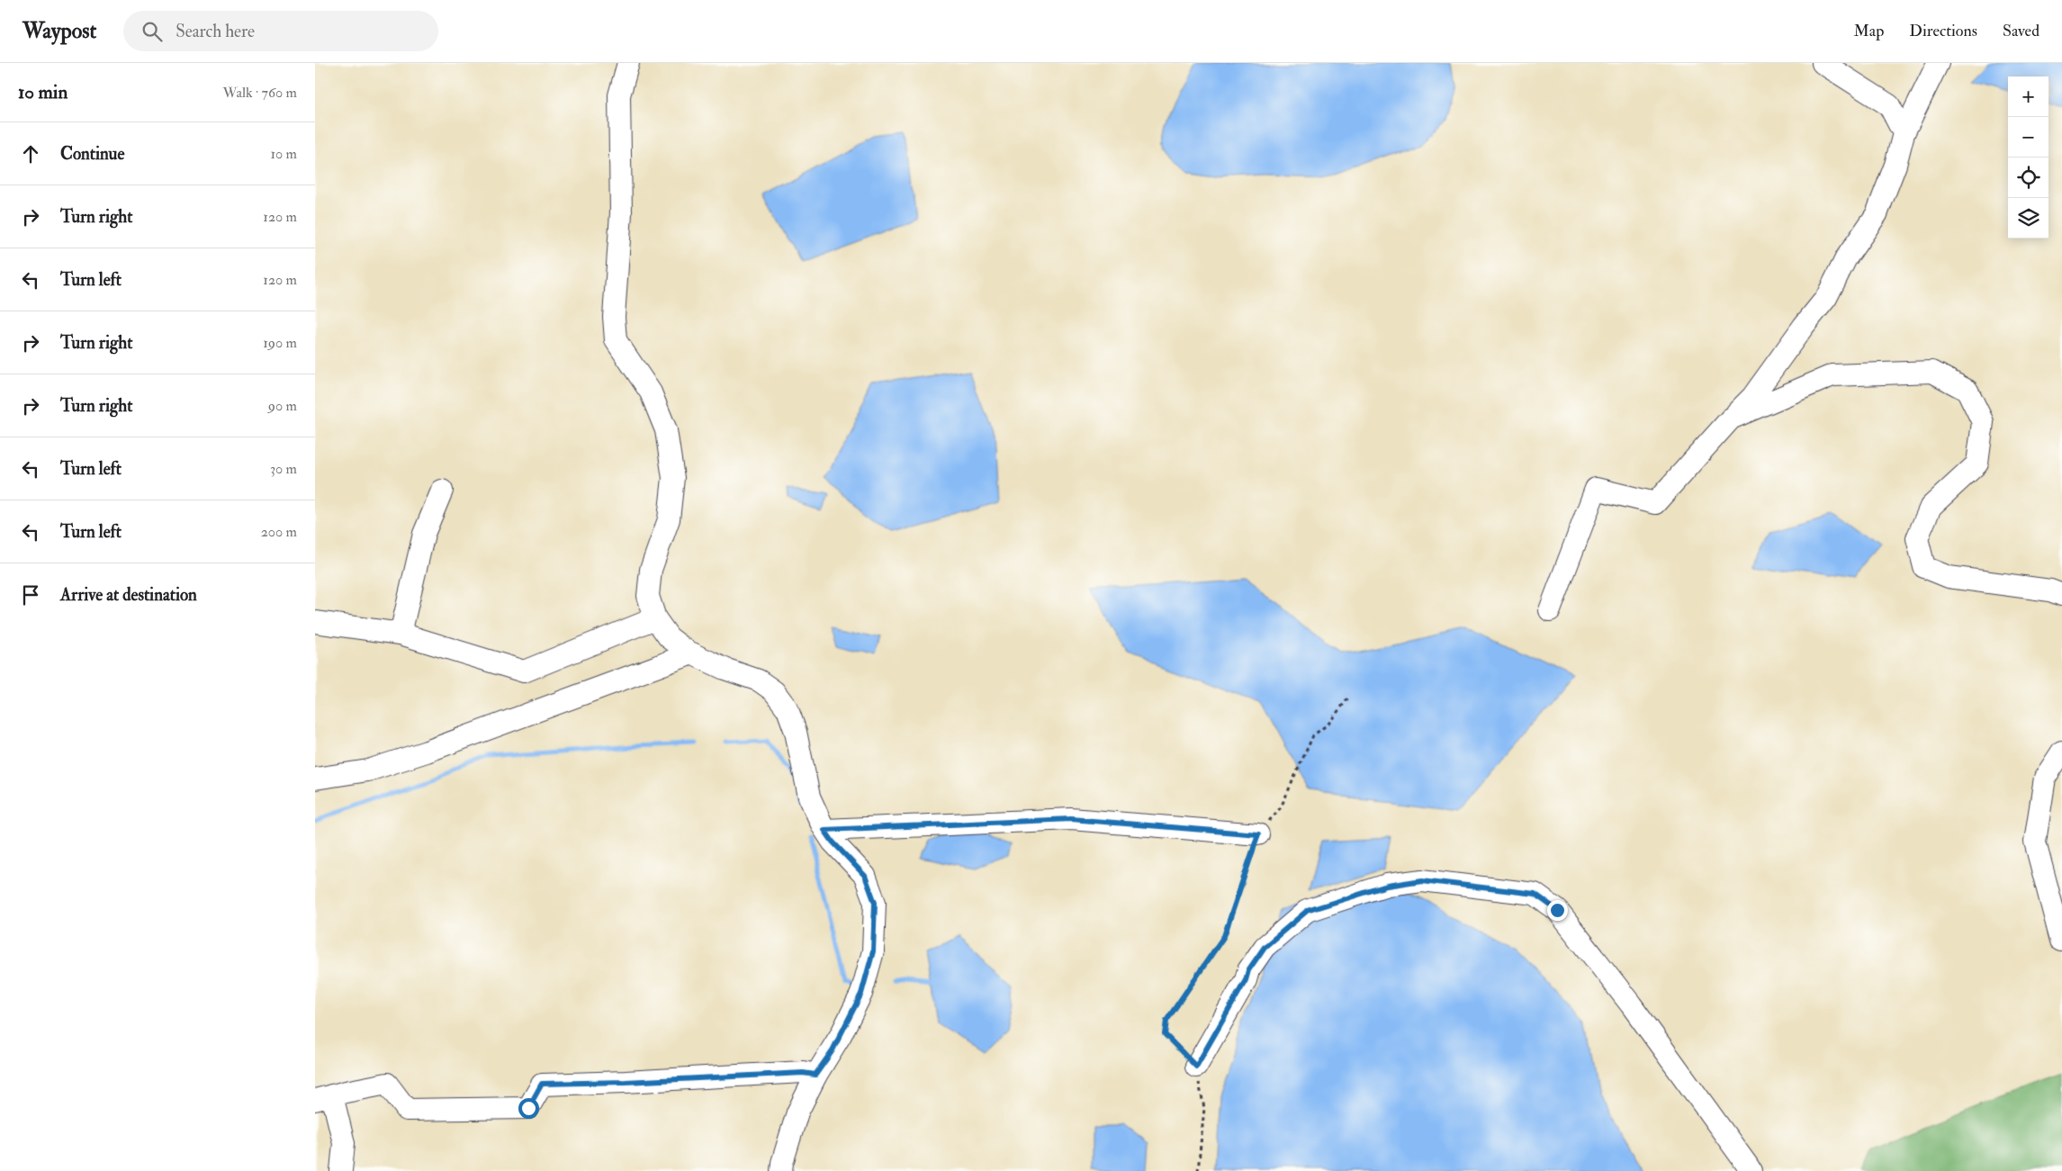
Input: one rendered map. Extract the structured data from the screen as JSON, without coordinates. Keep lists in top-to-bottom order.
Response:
{
  "page": {
    "header": "Waypost",
    "search": "Search here",
    "nav": ["Map", "Directions", "Saved"],
    "heading": ["10 min", "Walk · 760 m"],
    "map_buttons": ["+", "−"],
    "list": [
      ["Continue", "10 m"],
      ["Turn right", "120 m"],
      ["Turn left", "120 m"],
      ["Turn right", "190 m"],
      ["Turn right", "90 m"],
      ["Turn left", "30 m"],
      ["Turn left", "200 m"],
      "Arrive at destination"
    ]
  }
}
